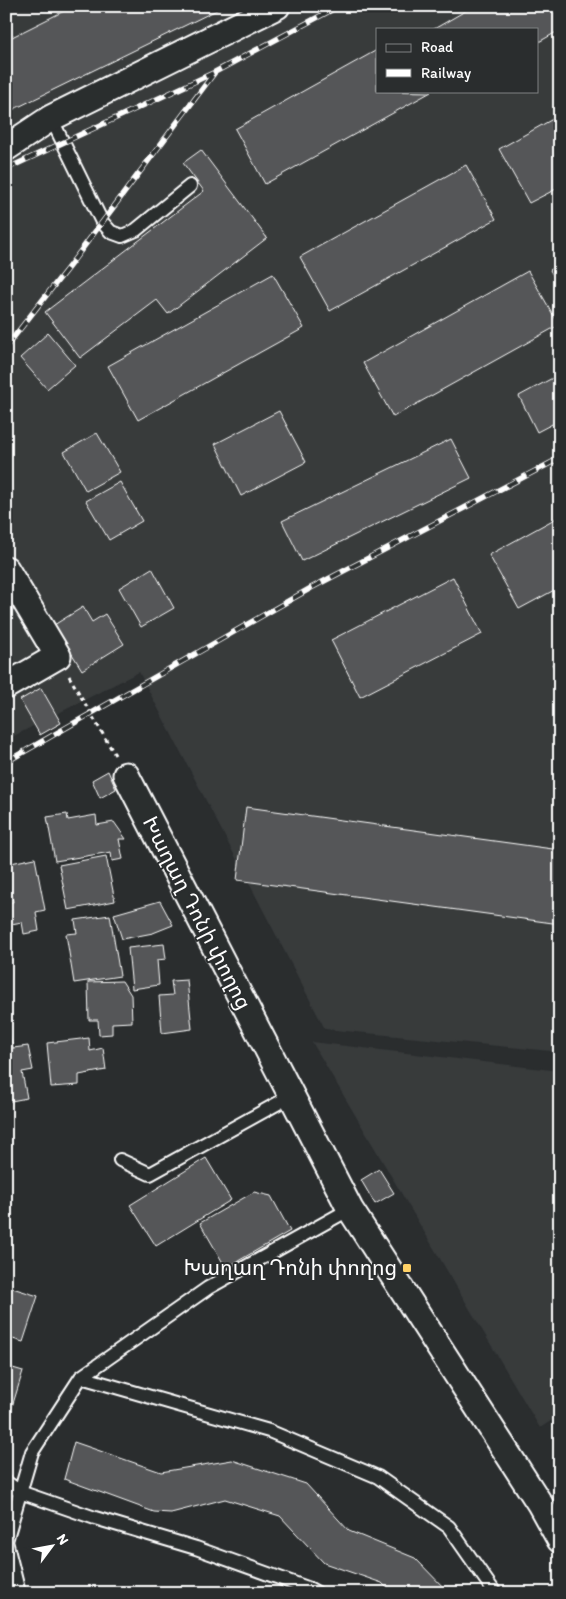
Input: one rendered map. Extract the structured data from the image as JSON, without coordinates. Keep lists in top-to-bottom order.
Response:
{
  "streets": {
    "street": ["Խաղաղ Դոնի փողոց"]
  },
  "places": {
    "transit": ["Խաղաղ Դոնի փողոց"]
  },
  "legend": ["Road", "Railway"],
  "north": "top right"
}
